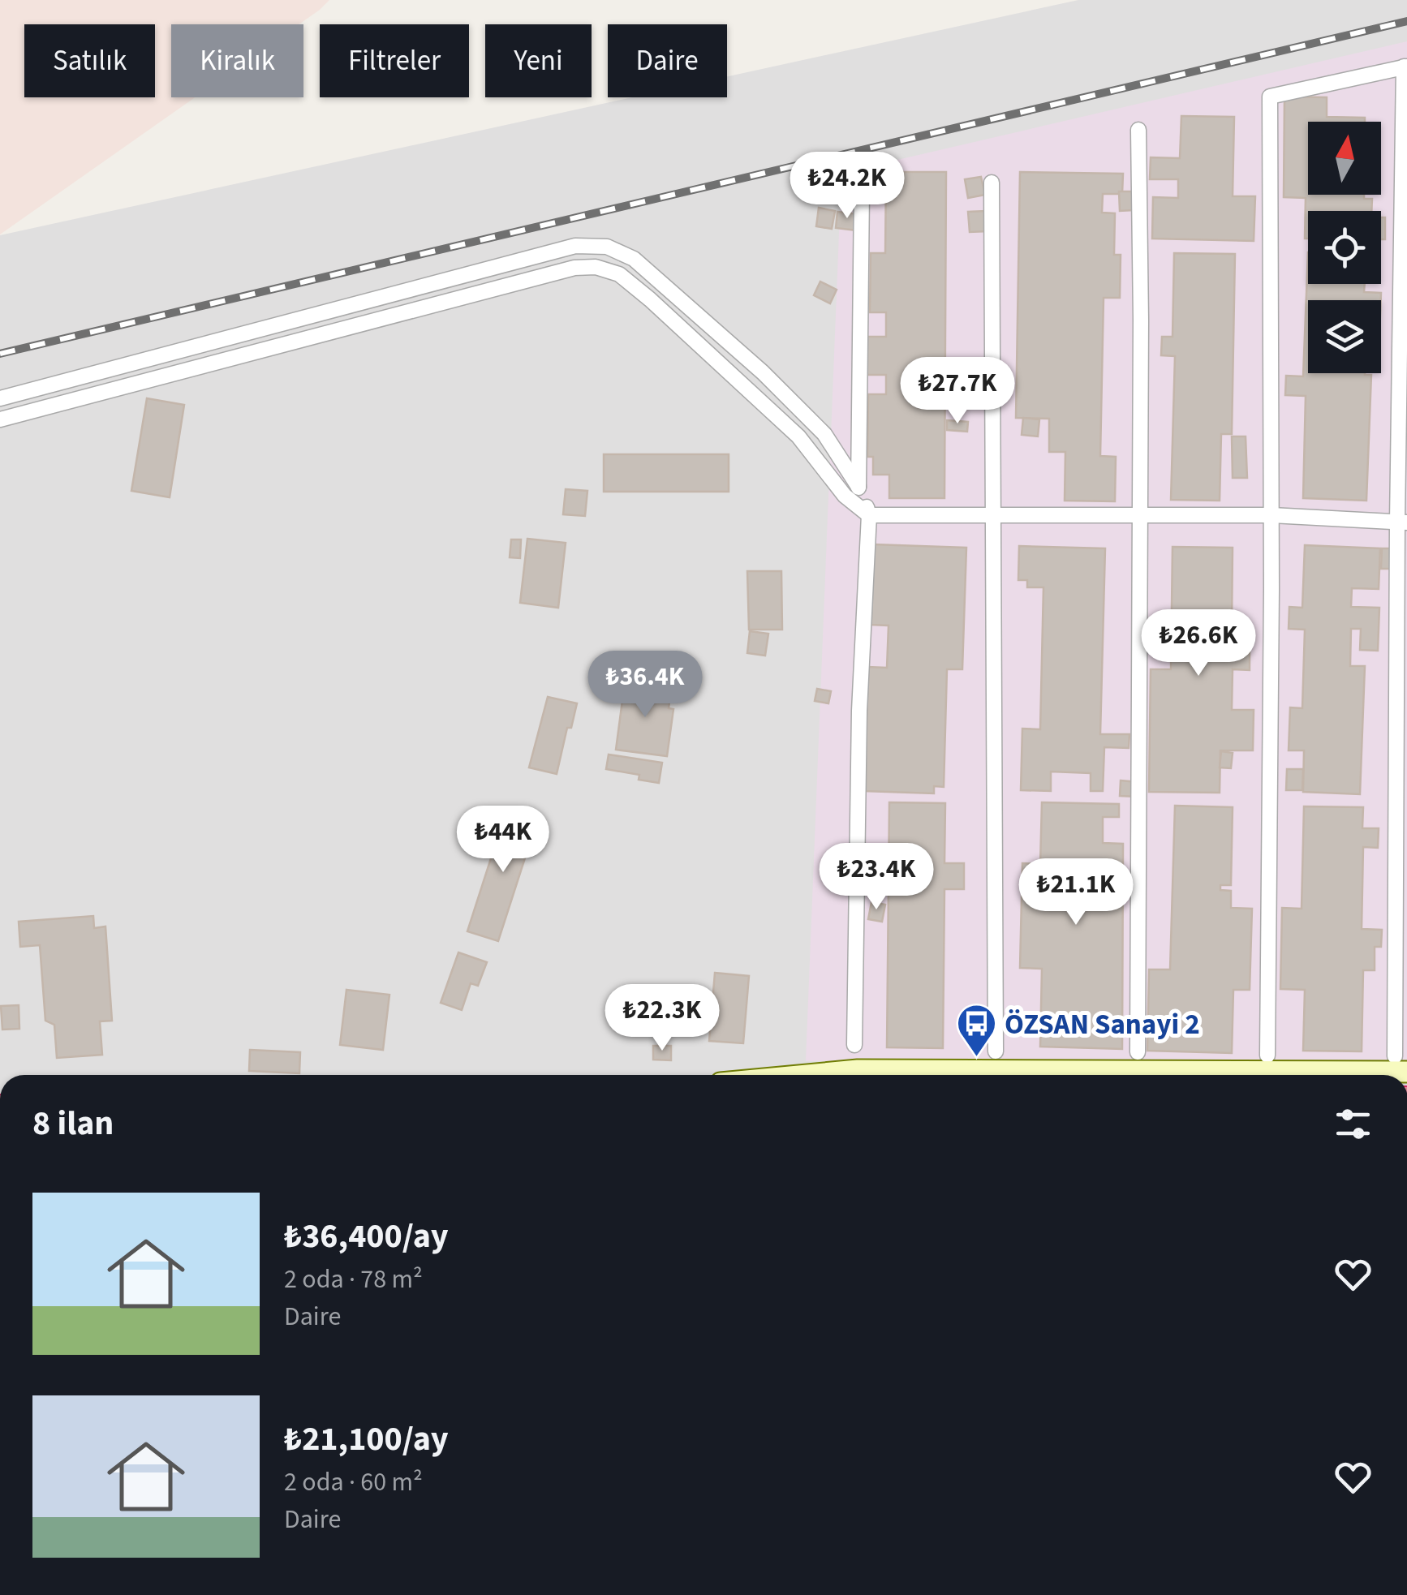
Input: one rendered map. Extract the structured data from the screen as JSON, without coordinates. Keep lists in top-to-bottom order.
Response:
{
  "places": {
    "bus stop": ["ÖZSAN Sanayi 2"]
  },
  "north": "top",
  "page": {
    "chip": [
      "Satılık",
      "Kiralık",
      "Filtreler",
      "Yeni",
      "Daire"
    ],
    "price": [
      "₺24.2K",
      "₺27.7K",
      "₺26.6K",
      "₺36.4K",
      "₺44K",
      "₺23.4K",
      "₺21.1K",
      "₺22.3K"
    ],
    "heading": "8 ilan",
    "list": [
      {
        "name": "₺36,400/ay",
        "note": "2 oda · 78 m² · Daire"
      },
      {
        "name": "₺21,100/ay",
        "note": "2 oda · 60 m² · Daire"
      }
    ]
  }
}
